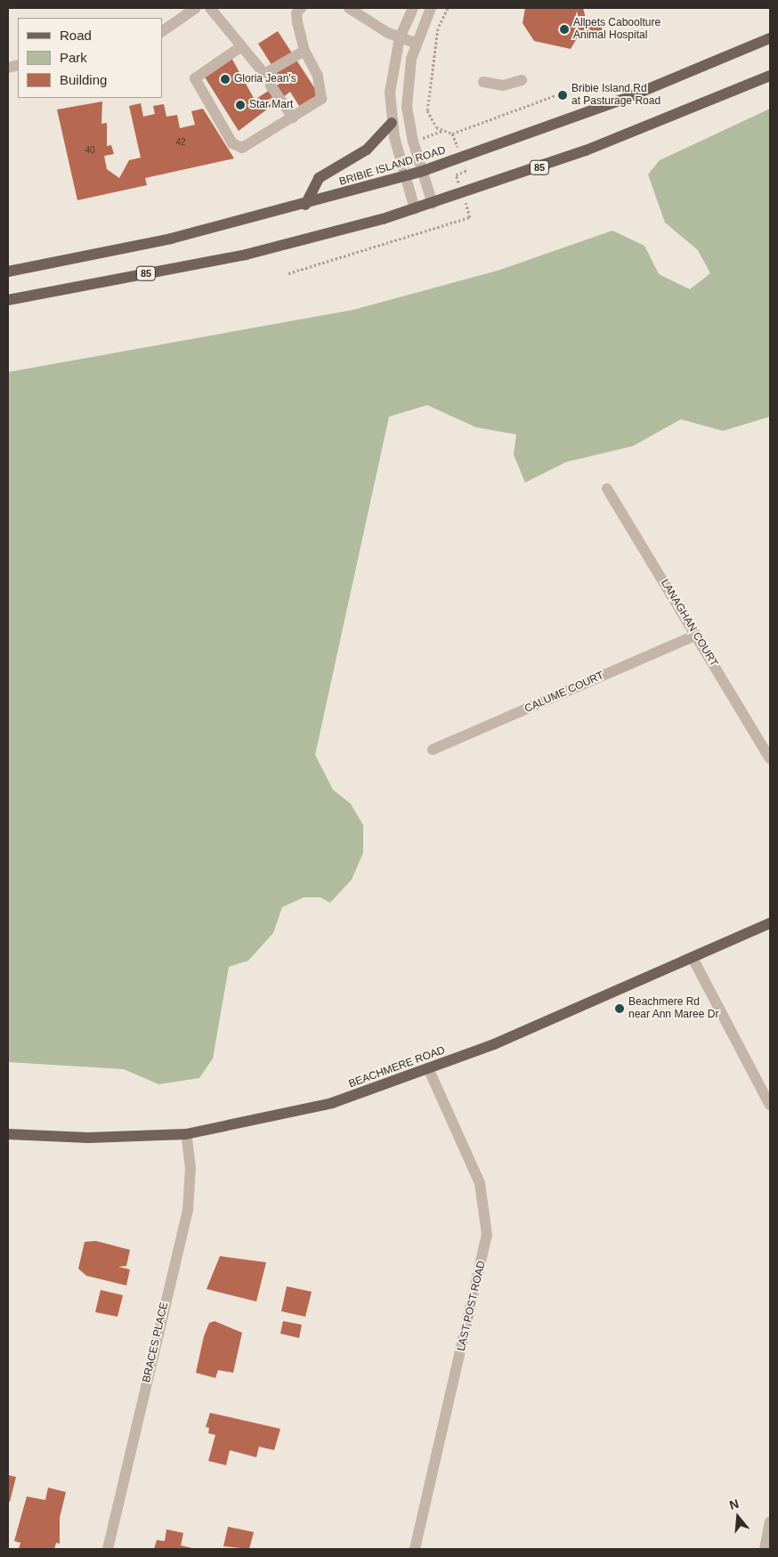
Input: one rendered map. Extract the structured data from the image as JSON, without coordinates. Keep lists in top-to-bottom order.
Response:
{
  "streets": {
    "main road": ["BRIBIE ISLAND ROAD", "85", "BEACHMERE ROAD"],
    "street": [
      "LANAGHAN COURT",
      "CALUME COURT",
      "LAST POST ROAD",
      "BRACES PLACE"
    ]
  },
  "crossings": [
    ["LANAGHAN COURT", "CALUME COURT"],
    ["BEACHMERE ROAD", "LAST POST ROAD"],
    ["BEACHMERE ROAD", "BRACES PLACE"]
  ],
  "places": [
    "Allpets Caboolture Animal Hospital",
    "Gloria Jean's",
    "Bribie Island Rd at Pasturage Road",
    "Star Mart",
    "Beachmere Rd near Ann Maree Dr"
  ],
  "house_numbers": ["42", "40"],
  "legend": ["Road", "Park", "Building"],
  "north": "top"
}
